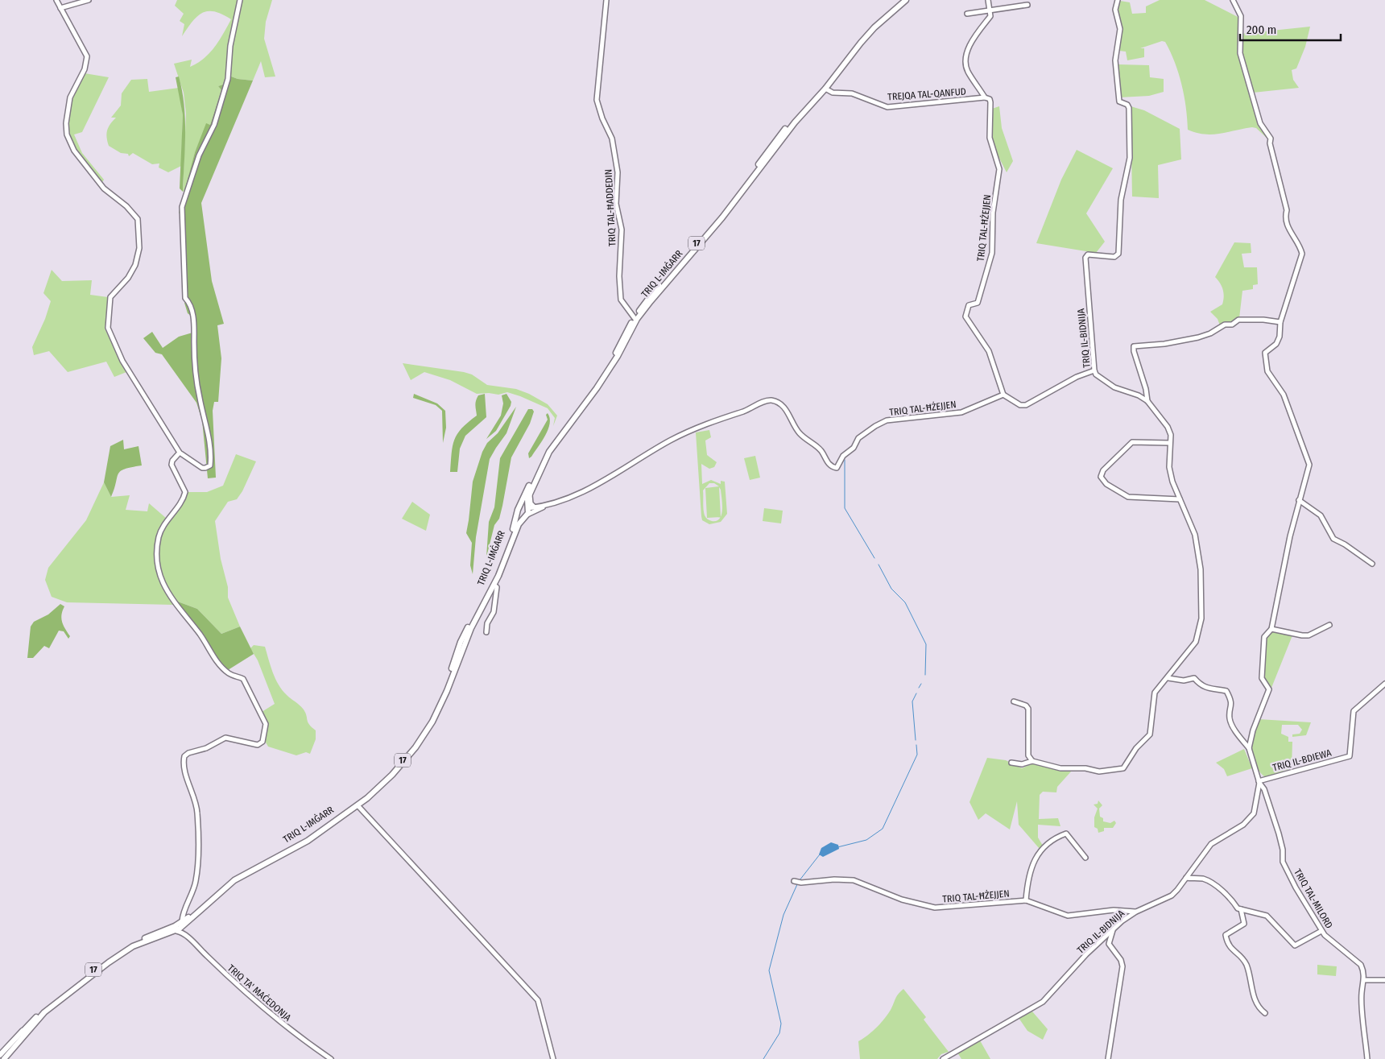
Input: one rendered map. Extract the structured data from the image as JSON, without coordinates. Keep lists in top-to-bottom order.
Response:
{
  "streets": {
    "main road": ["17", "TRIQ L-IMĠARR"],
    "street": [
      "TREJQA TAL-QANFUD",
      "TRIQ TAL-ĦADDEDIN",
      "TRIQ TAL-ĦŻEJJEN",
      "TRIQ IL-BIDNIJA",
      "TRIQ IL-BDIEWA",
      "TRIQ TAL-MILORD",
      "TRIQ TA' MAĊEDONJA"
    ]
  },
  "crossings": [
    ["TREJQA TAL-QANFUD", "TRIQ TAL-ĦŻEJJEN"],
    ["TREJQA TAL-QANFUD", "TRIQ L-IMĠARR"],
    ["TRIQ TAL-ĦADDEDIN", "TRIQ L-IMĠARR"],
    ["TRIQ TAL-ĦŻEJJEN", "TRIQ IL-BIDNIJA"],
    ["TRIQ IL-BIDNIJA", "TRIQ IL-BDIEWA"],
    ["TRIQ IL-BIDNIJA", "TRIQ TAL-MILORD"],
    ["TRIQ IL-BDIEWA", "TRIQ TAL-MILORD"]
  ],
  "scale_bar": "200 m"
}
